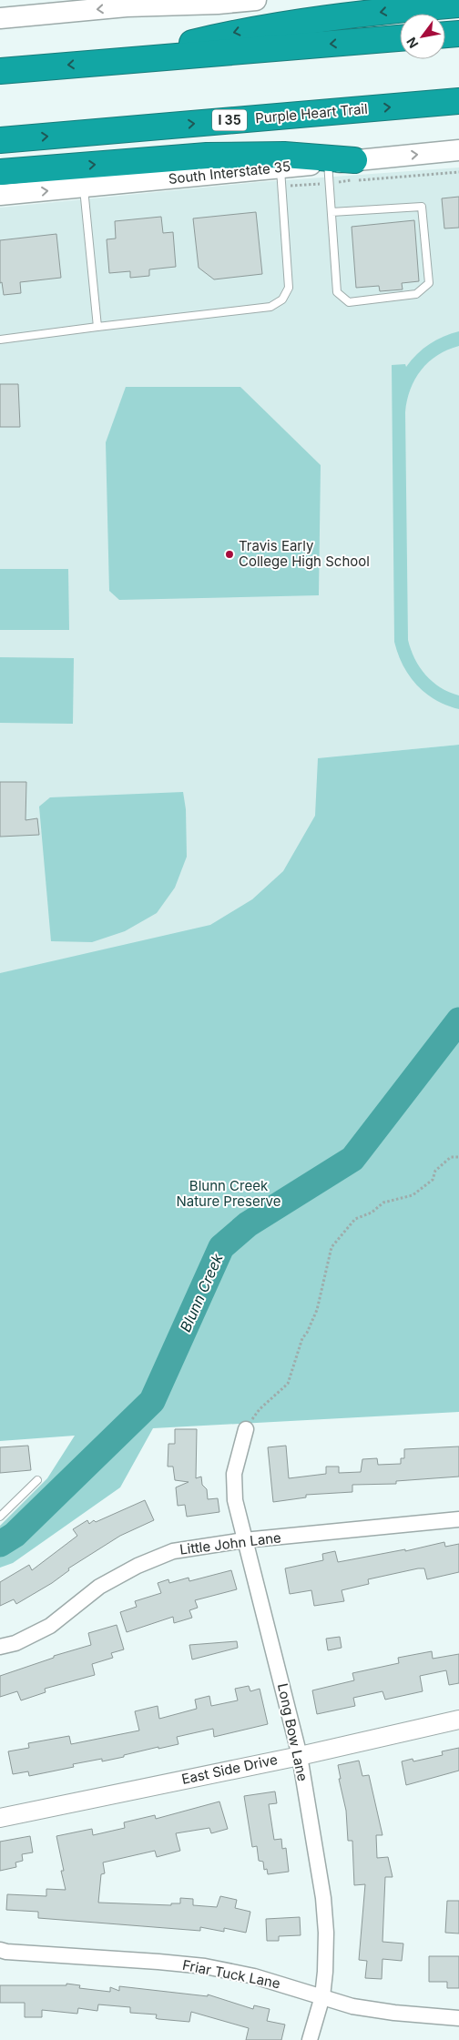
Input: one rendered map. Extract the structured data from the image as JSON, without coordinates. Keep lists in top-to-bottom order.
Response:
{
  "streets": {
    "highway": ["Purple Heart Trail", "I 35"],
    "main road": ["South Interstate 35"],
    "street": [
      "Little John Lane",
      "Long Bow Lane",
      "East Side Drive",
      "Friar Tuck Lane"
    ]
  },
  "crossings": [
    ["Little John Lane", "Long Bow Lane"],
    ["Long Bow Lane", "East Side Drive"],
    ["Long Bow Lane", "Friar Tuck Lane"]
  ],
  "water": ["Blunn Creek"],
  "parks": ["Blunn Creek Nature Preserve"],
  "places": ["Travis Early College High School"],
  "north": "bottom left"
}
